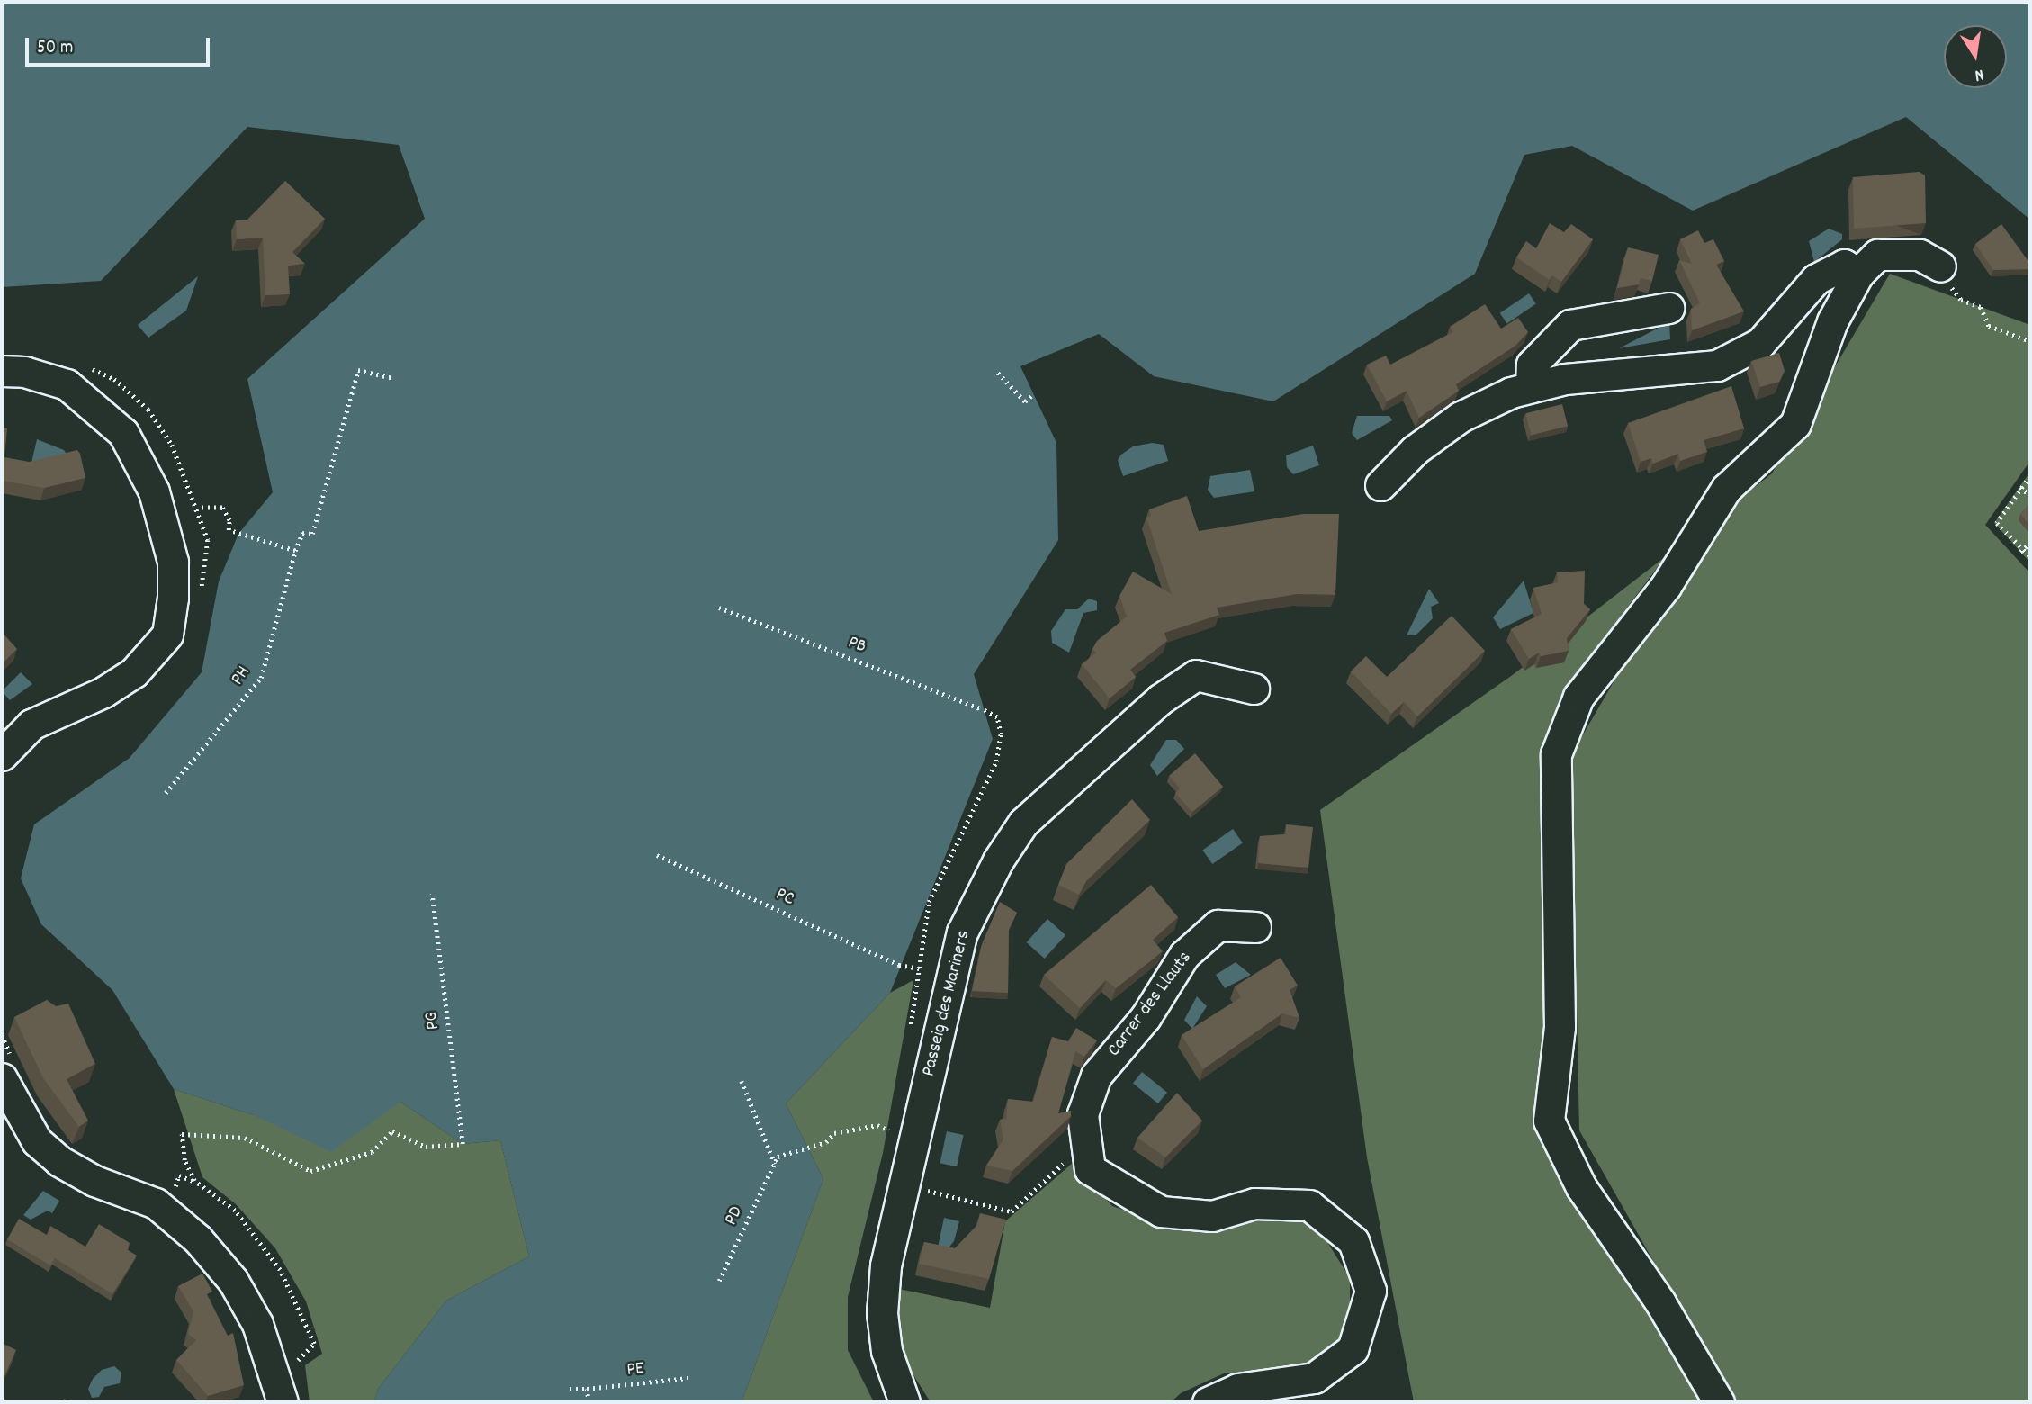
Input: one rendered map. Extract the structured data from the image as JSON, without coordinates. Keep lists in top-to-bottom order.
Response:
{
  "streets": {
    "street": ["Passeig des Mariners", "Carrer des Llauts"],
    "path": [
      "PB",
      "PH",
      "PC",
      "PG",
      "PD",
      "PE"
    ]
  },
  "crossings": [
    ["PB", "PC"]
  ],
  "scale_bar": "50 m",
  "north": "bottom"
}
